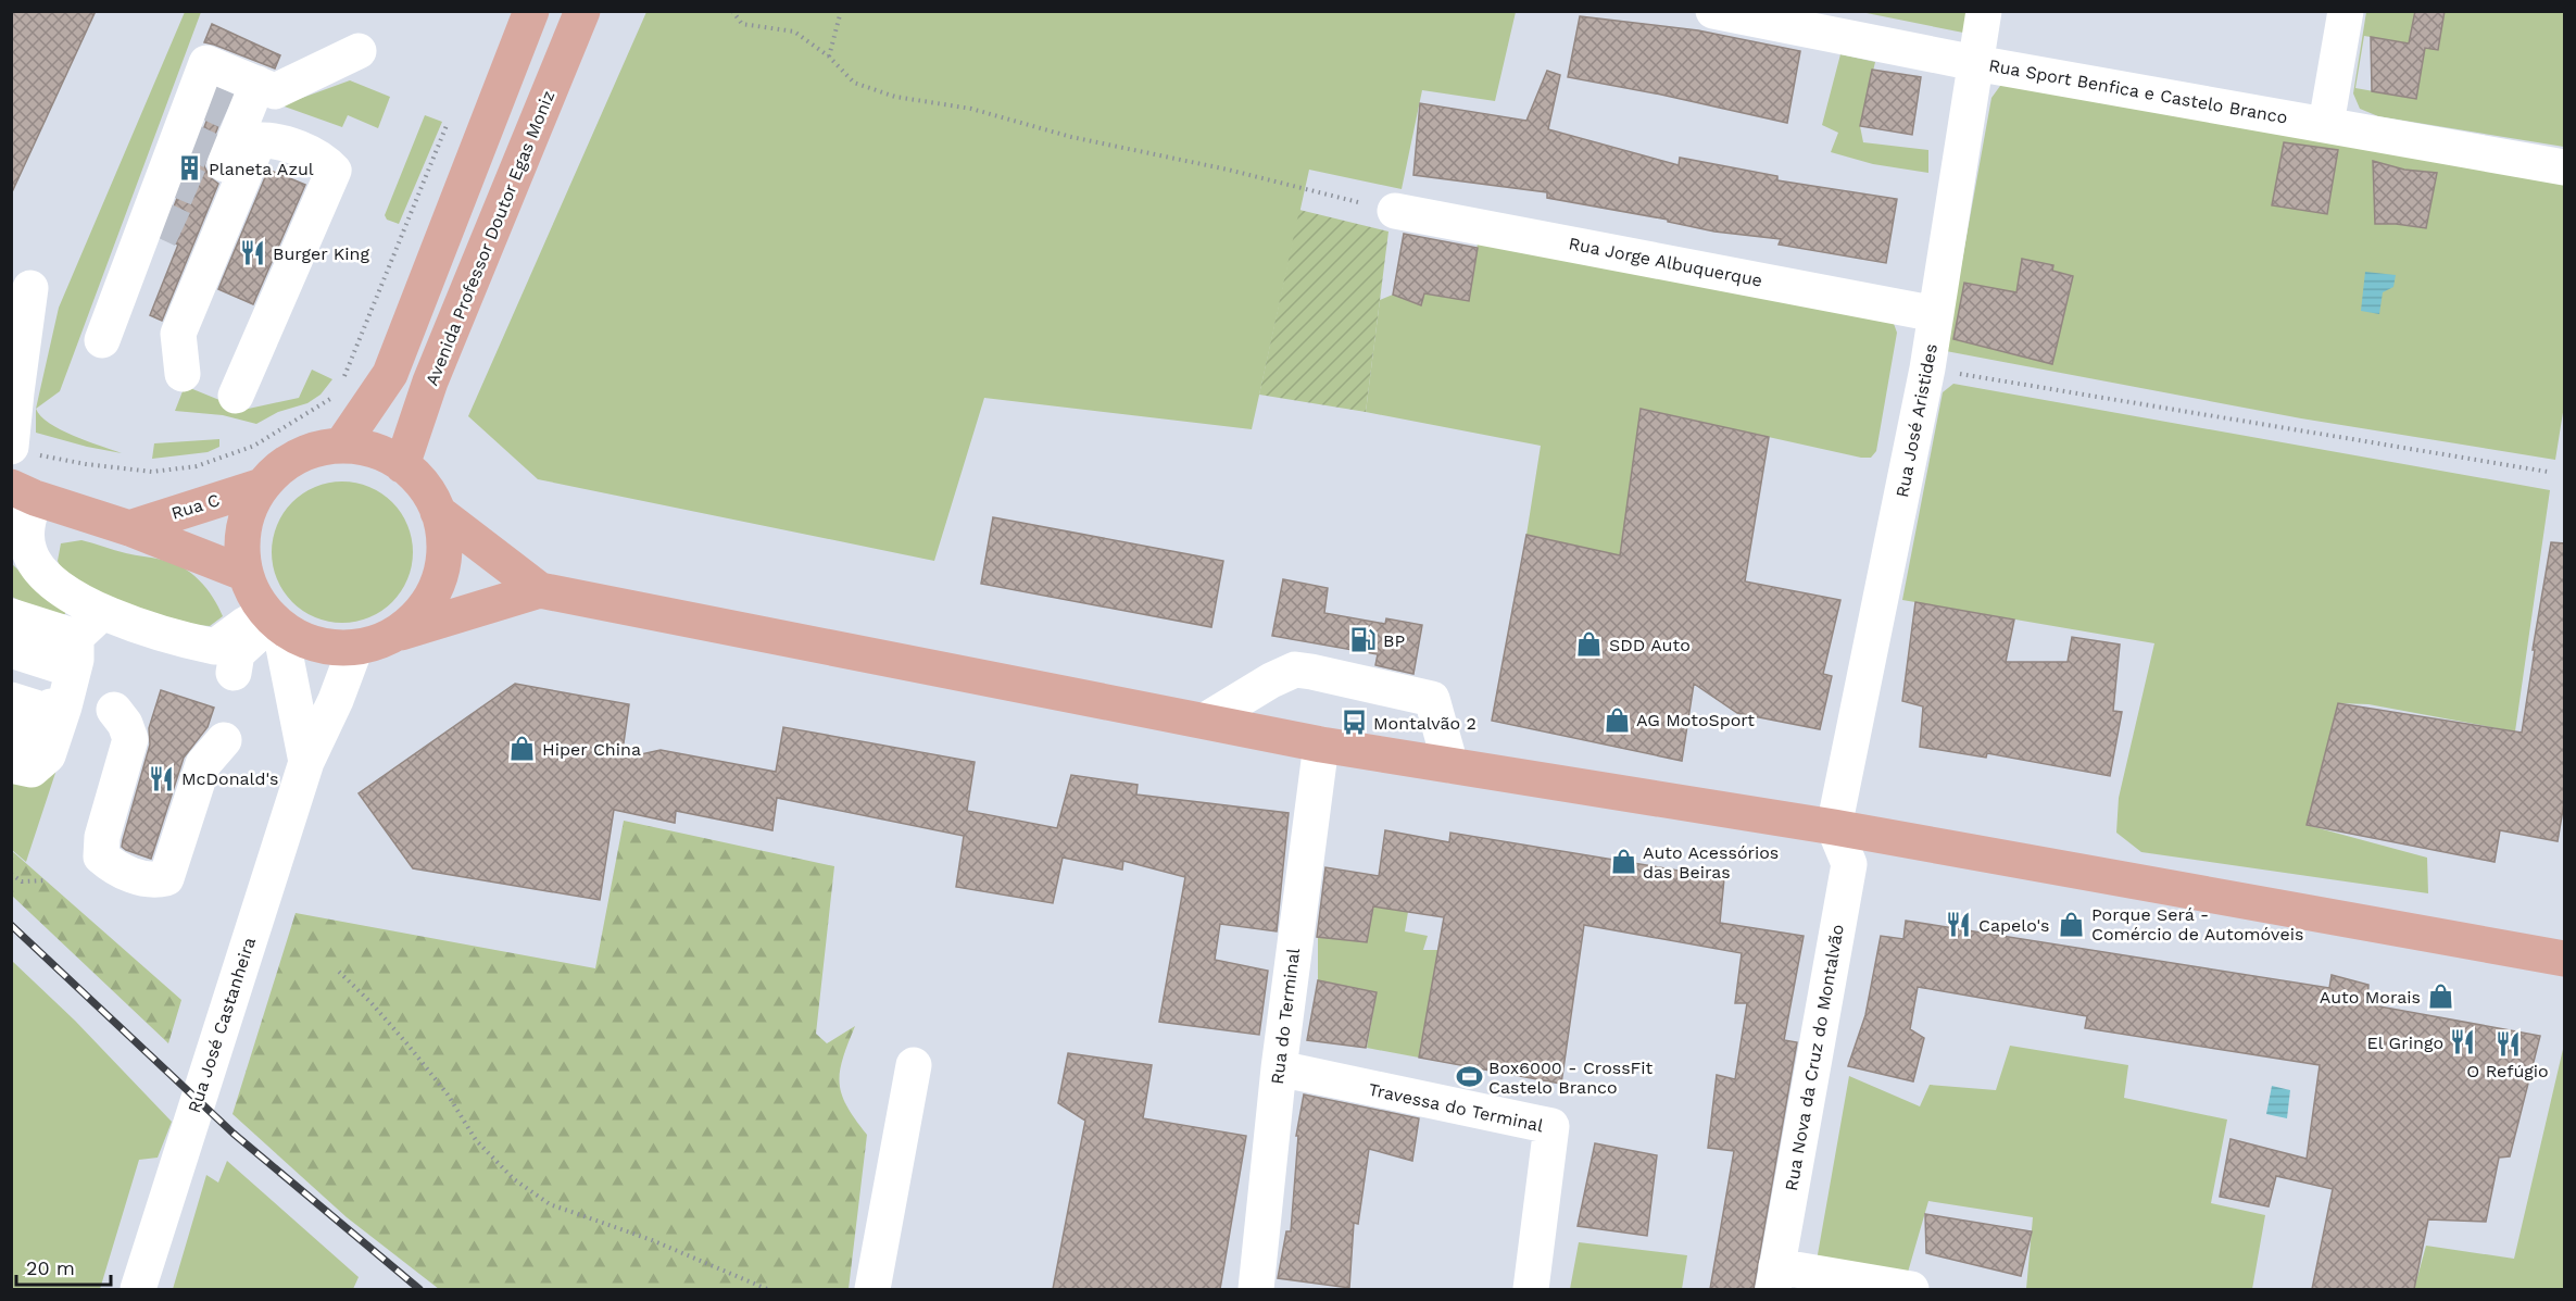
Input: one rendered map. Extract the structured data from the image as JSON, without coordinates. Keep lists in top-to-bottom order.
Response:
{
  "streets": {
    "main road": ["Avenida Professor Doutor Egas Moniz", "Rua C"],
    "street": [
      "Rua Sport Benfica e Castelo Branco",
      "Rua Jorge Albuquerque",
      "Rua José Aristides",
      "Rua do Terminal",
      "Rua José Castanheira",
      "Rua Nova da Cruz do Montalvão",
      "Travessa do Terminal"
    ]
  },
  "crossings": [
    ["Rua Sport Benfica e Castelo Branco", "Rua José Aristides"],
    ["Avenida Professor Doutor Egas Moniz", "Rua C"],
    ["Avenida Professor Doutor Egas Moniz", "Rua José Castanheira"],
    ["Rua Jorge Albuquerque", "Rua José Aristides"],
    ["Rua José Aristides", "Rua Nova da Cruz do Montalvão"],
    ["Rua C", "Rua José Castanheira"],
    ["Rua do Terminal", "Travessa do Terminal"]
  ],
  "places": {
    "building": ["Planeta Azul"],
    "restaurant": [
      "Burger King",
      "McDonald's",
      "Capelo's",
      "El Gringo",
      "O Refúgio"
    ],
    "fuel station": ["BP"],
    "shop": [
      "SDD Auto",
      "AG MotoSport",
      "Hiper China",
      "Auto Acessórios das Beiras",
      "Porque Será - Comércio de Automóveis",
      "Auto Morais"
    ],
    "bus stop": ["Montalvão 2"],
    "sports": ["Box6000 - CrossFit Castelo Branco"]
  },
  "scale_bar": "20 m"
}
